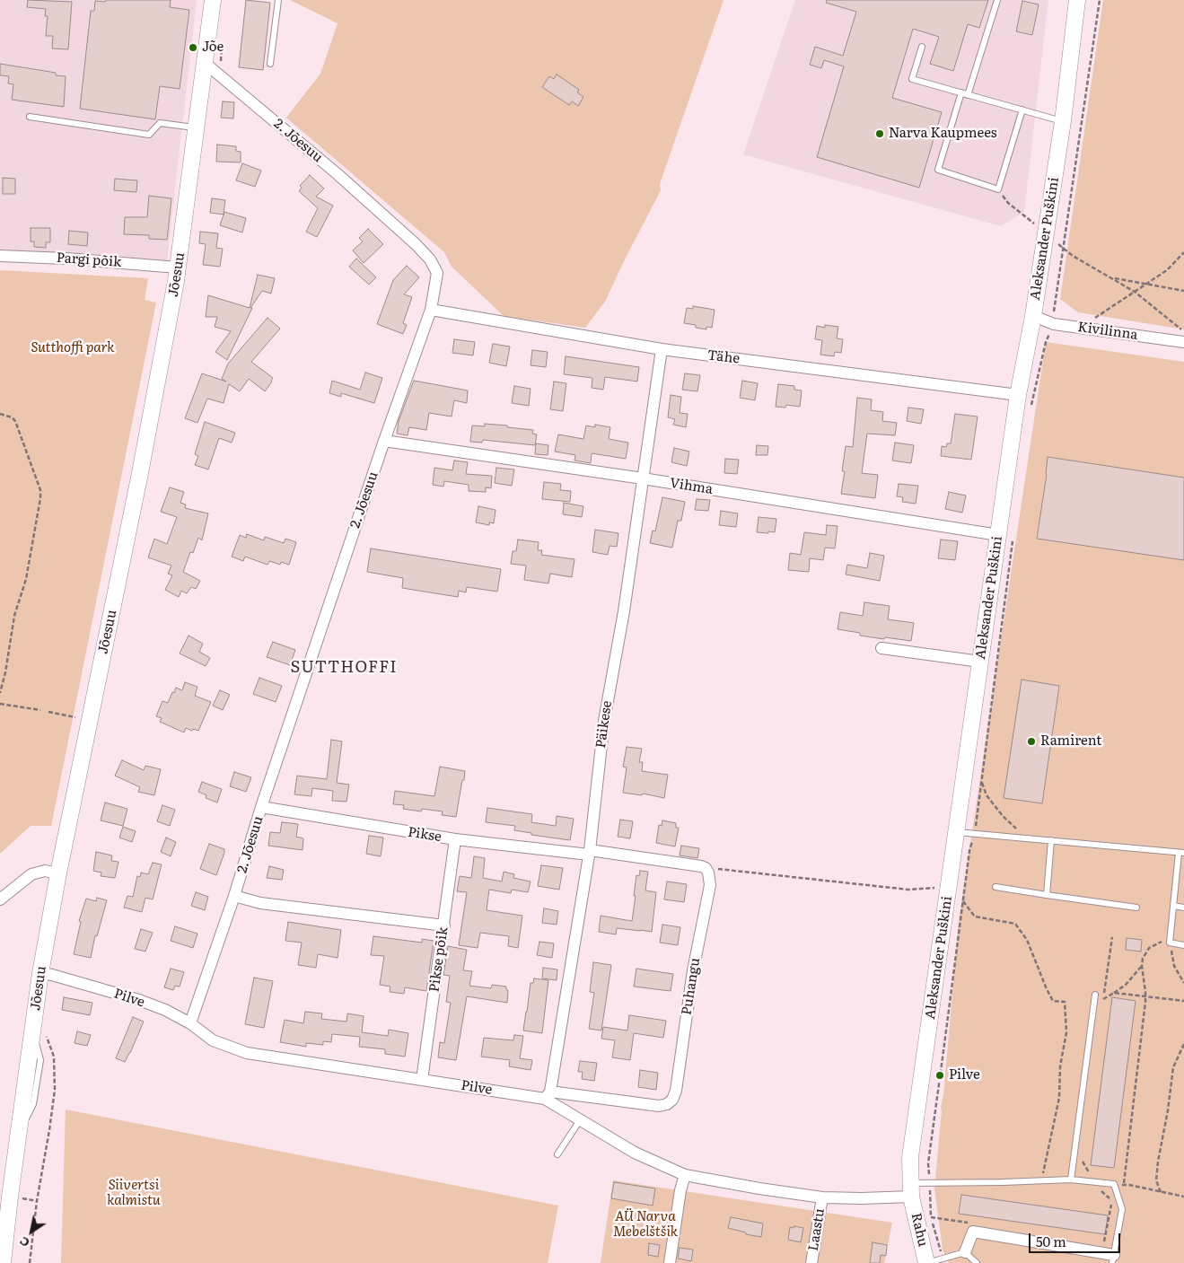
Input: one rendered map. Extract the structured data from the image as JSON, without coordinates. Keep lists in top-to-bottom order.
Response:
{
  "streets": {
    "street": [
      "2. Jõesuu",
      "Aleksander Puškini",
      "Pargi põik",
      "Jõesuu",
      "Kivilinna",
      "Tähe",
      "Vihma",
      "Päikese",
      "Pikse",
      "Pikse põik",
      "Puhangu",
      "Pilve",
      "Laastu",
      "Rahu"
    ]
  },
  "crossings": [
    ["2. Jõesuu", "Jõesuu"],
    ["2. Jõesuu", "Tähe"],
    ["2. Jõesuu", "Vihma"],
    ["2. Jõesuu", "Pikse"],
    ["2. Jõesuu", "Pilve"],
    ["Aleksander Puškini", "Kivilinna"],
    ["Aleksander Puškini", "Tähe"],
    ["Aleksander Puškini", "Vihma"],
    ["Aleksander Puškini", "Pilve"],
    ["Aleksander Puškini", "Rahu"],
    ["Pargi põik", "Jõesuu"],
    ["Jõesuu", "Pilve"],
    ["Tähe", "Päikese"],
    ["Vihma", "Päikese"],
    ["Päikese", "Pikse"],
    ["Päikese", "Puhangu"],
    ["Päikese", "Pilve"],
    ["Pikse", "Pikse põik"],
    ["Pikse", "Puhangu"],
    ["Pikse põik", "Pilve"],
    ["Puhangu", "Pilve"],
    ["Pilve", "Laastu"],
    ["Pilve", "Rahu"]
  ],
  "districts": ["SUTTHOFFI"],
  "parks": ["Sutthoffi park", "Siivertsi kalmistu", "AÜ Narva Mebelštšik"],
  "places": [
    "Jõe",
    "Narva Kaupmees",
    "Ramirent",
    "Pilve"
  ],
  "scale_bar": "50 m",
  "north": "bottom left"
}
